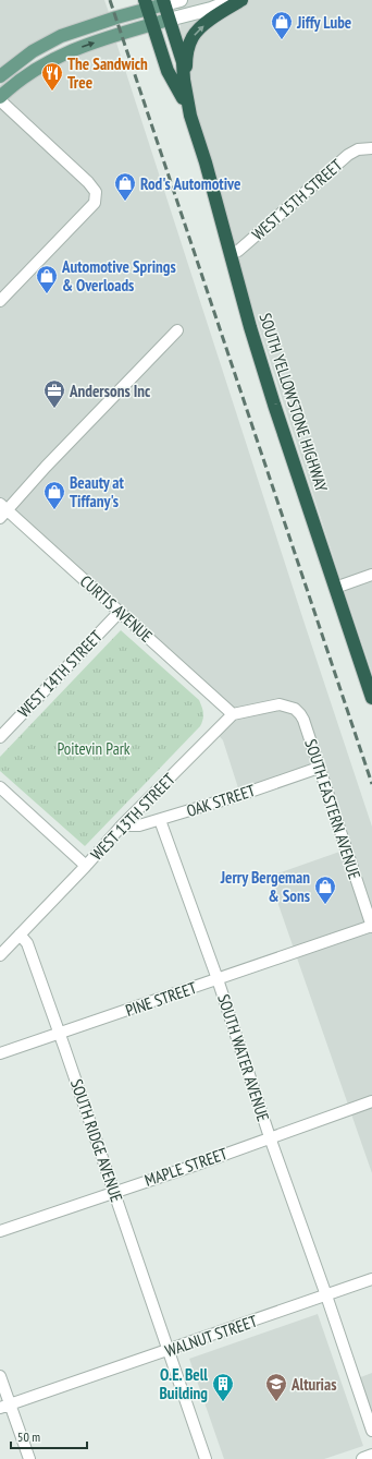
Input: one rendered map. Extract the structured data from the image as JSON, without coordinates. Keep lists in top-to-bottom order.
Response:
{
  "streets": {
    "highway": ["SOUTH YELLOWSTONE HIGHWAY"],
    "street": [
      "WEST 15TH STREET",
      "CURTIS AVENUE",
      "WEST 14TH STREET",
      "OAK STREET",
      "SOUTH EASTERN AVENUE",
      "WEST 13TH STREET",
      "PINE STREET",
      "SOUTH WATER AVENUE",
      "SOUTH RIDGE AVENUE",
      "MAPLE STREET",
      "WALNUT STREET"
    ]
  },
  "crossings": [
    ["WEST 15TH STREET", "SOUTH YELLOWSTONE HIGHWAY"],
    ["CURTIS AVENUE", "WEST 14TH STREET"],
    ["CURTIS AVENUE", "SOUTH EASTERN AVENUE"],
    ["CURTIS AVENUE", "WEST 13TH STREET"],
    ["OAK STREET", "SOUTH EASTERN AVENUE"],
    ["OAK STREET", "WEST 13TH STREET"],
    ["OAK STREET", "SOUTH WATER AVENUE"],
    ["SOUTH EASTERN AVENUE", "WEST 13TH STREET"],
    ["SOUTH EASTERN AVENUE", "PINE STREET"],
    ["WEST 13TH STREET", "SOUTH RIDGE AVENUE"],
    ["PINE STREET", "SOUTH WATER AVENUE"],
    ["PINE STREET", "SOUTH RIDGE AVENUE"],
    ["SOUTH WATER AVENUE", "MAPLE STREET"],
    ["SOUTH WATER AVENUE", "WALNUT STREET"],
    ["SOUTH RIDGE AVENUE", "MAPLE STREET"],
    ["SOUTH RIDGE AVENUE", "WALNUT STREET"]
  ],
  "parks": ["Poitevin Park"],
  "places": {
    "shop": [
      "Jiffy Lube",
      "Rod's Automotive",
      "Automotive Springs & Overloads",
      "Beauty at Tiffany's",
      "Jerry Bergeman & Sons"
    ],
    "restaurant": ["The Sandwich Tree"],
    "office": ["Andersons Inc"],
    "building": ["O.E. Bell Building"],
    "school or university": ["Alturias"]
  },
  "scale_bar": "50 m"
}
